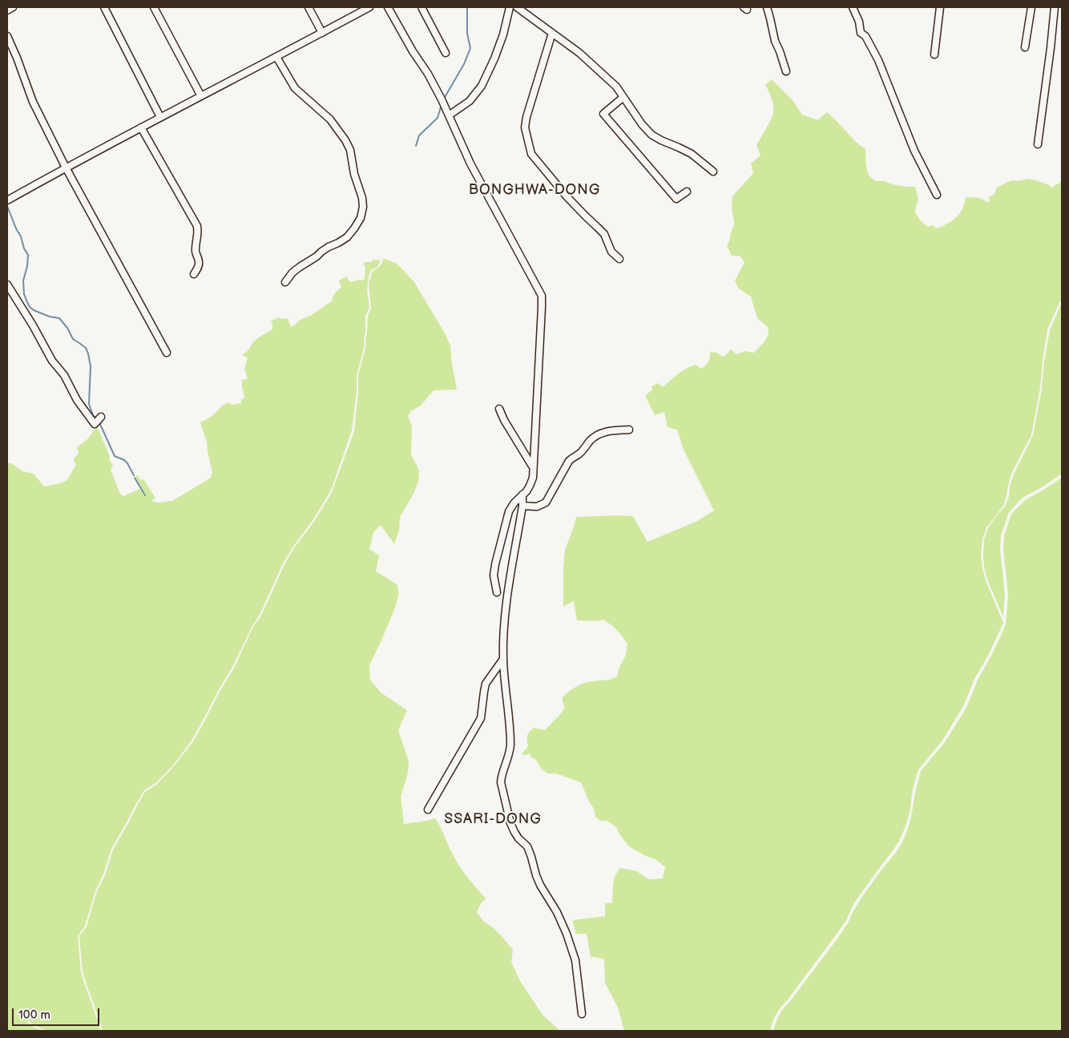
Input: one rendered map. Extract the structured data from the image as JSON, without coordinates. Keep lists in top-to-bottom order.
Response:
{
  "districts": ["BONGHWA-DONG", "SSARI-DONG"],
  "scale_bar": "100 m"
}
